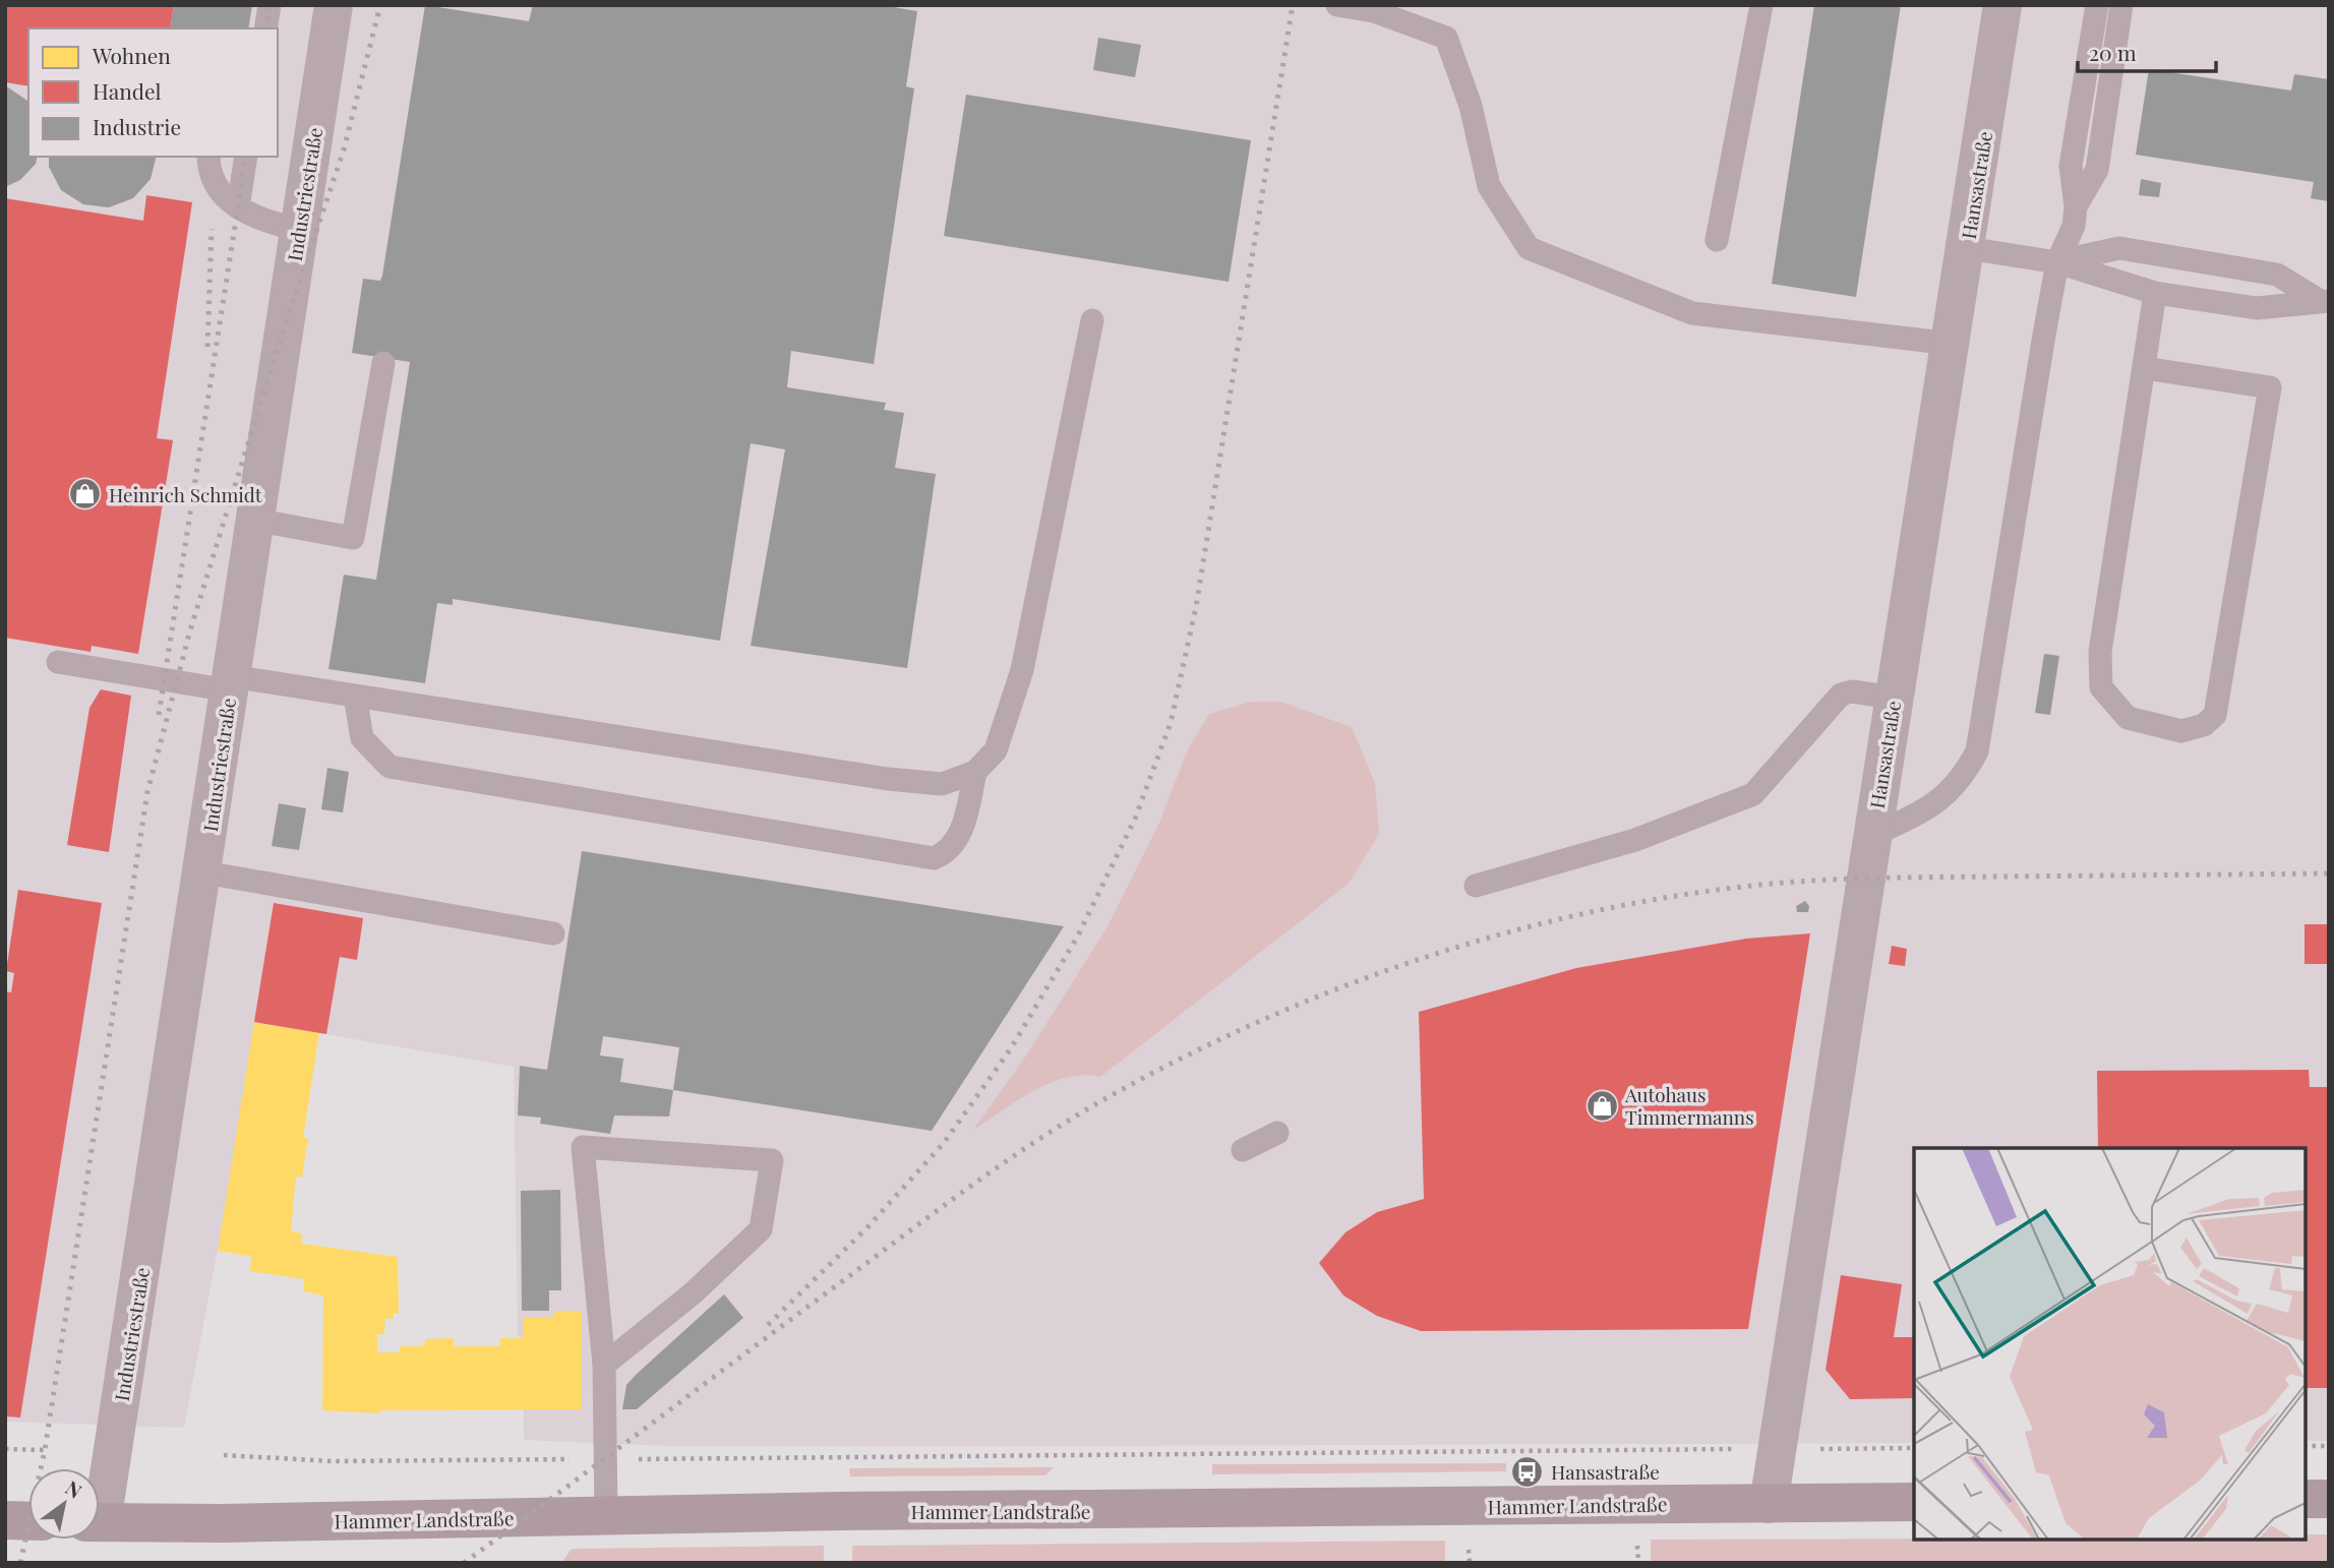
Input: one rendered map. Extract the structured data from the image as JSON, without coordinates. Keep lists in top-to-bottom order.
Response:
{
  "streets": {
    "main road": ["Hammer Landstraße"],
    "street": ["Hansastraße", "Industriestraße"]
  },
  "crossings": [
    ["Hansastraße", "Hammer Landstraße"]
  ],
  "places": {
    "shop": ["Heinrich Schmidt", "Autohaus Timmermanns"],
    "bus stop": ["Hansastraße"]
  },
  "legend": ["Wohnen", "Handel", "Industrie"],
  "scale_bar": "20 m",
  "north": "top right"
}
